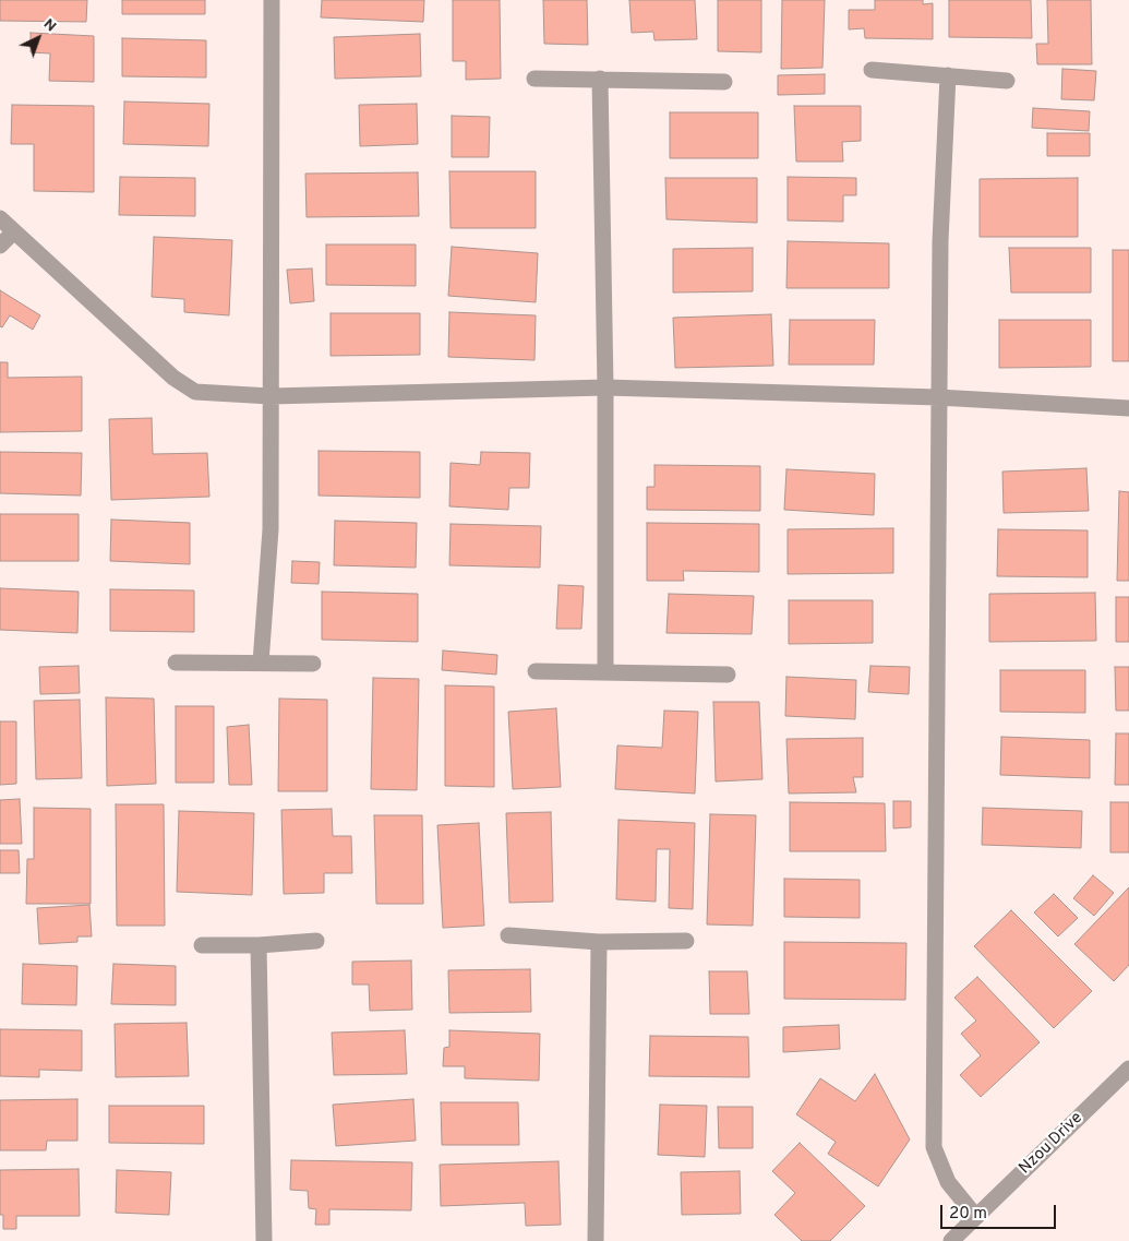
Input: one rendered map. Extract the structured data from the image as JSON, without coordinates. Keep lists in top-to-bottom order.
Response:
{
  "streets": {
    "street": ["Nzou Drive"]
  },
  "scale_bar": "20 m",
  "north": "top right"
}
